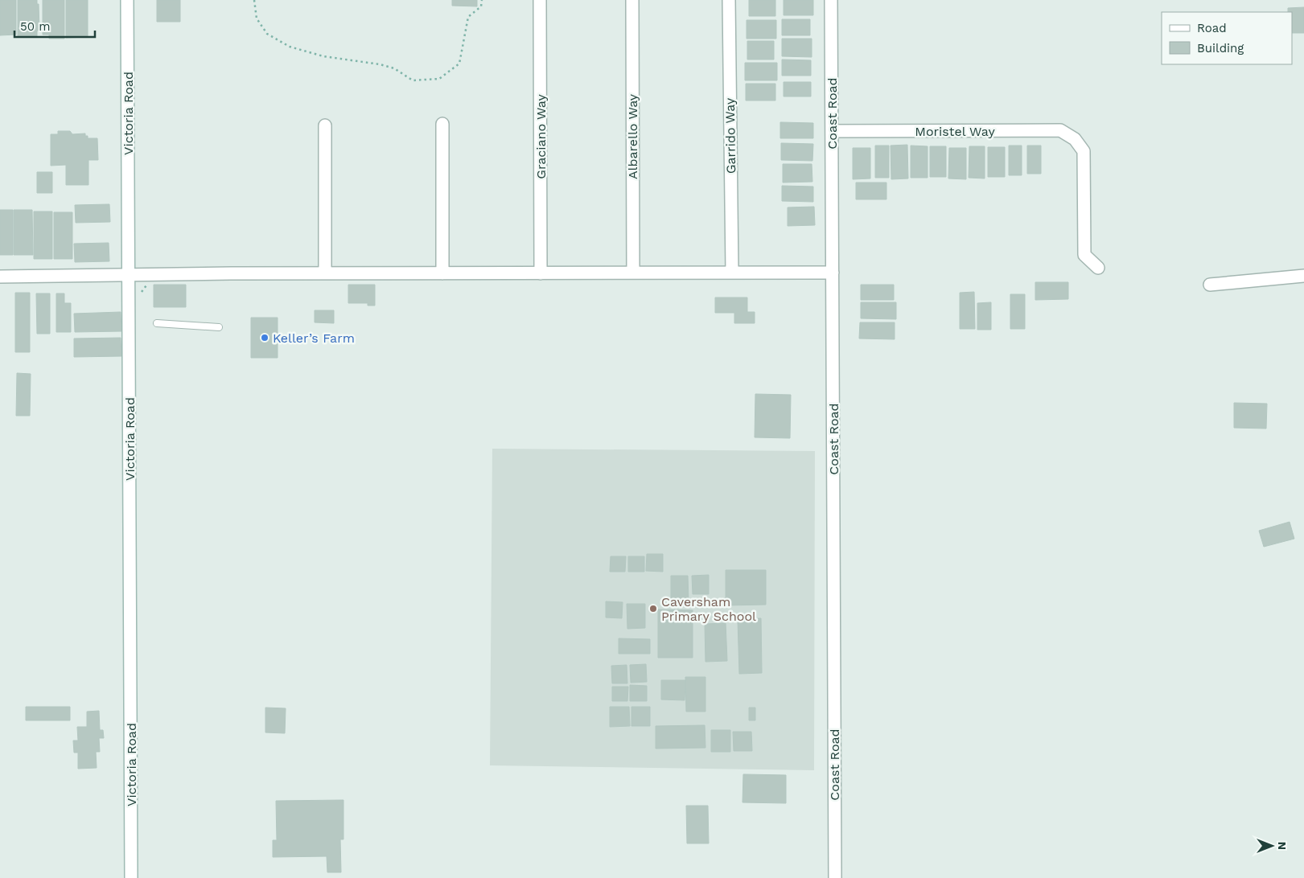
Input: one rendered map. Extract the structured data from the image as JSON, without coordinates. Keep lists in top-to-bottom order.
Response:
{
  "streets": {
    "street": [
      "Victoria Road",
      "Coast Road",
      "Moristel Way",
      "Garrido Way",
      "Graciano Way",
      "Albarello Way"
    ]
  },
  "crossings": [
    ["Coast Road", "Moristel Way"]
  ],
  "places": ["Keller’s Farm", "Caversham Primary School"],
  "legend": ["Road", "Building"],
  "scale_bar": "50 m",
  "north": "right"
}
